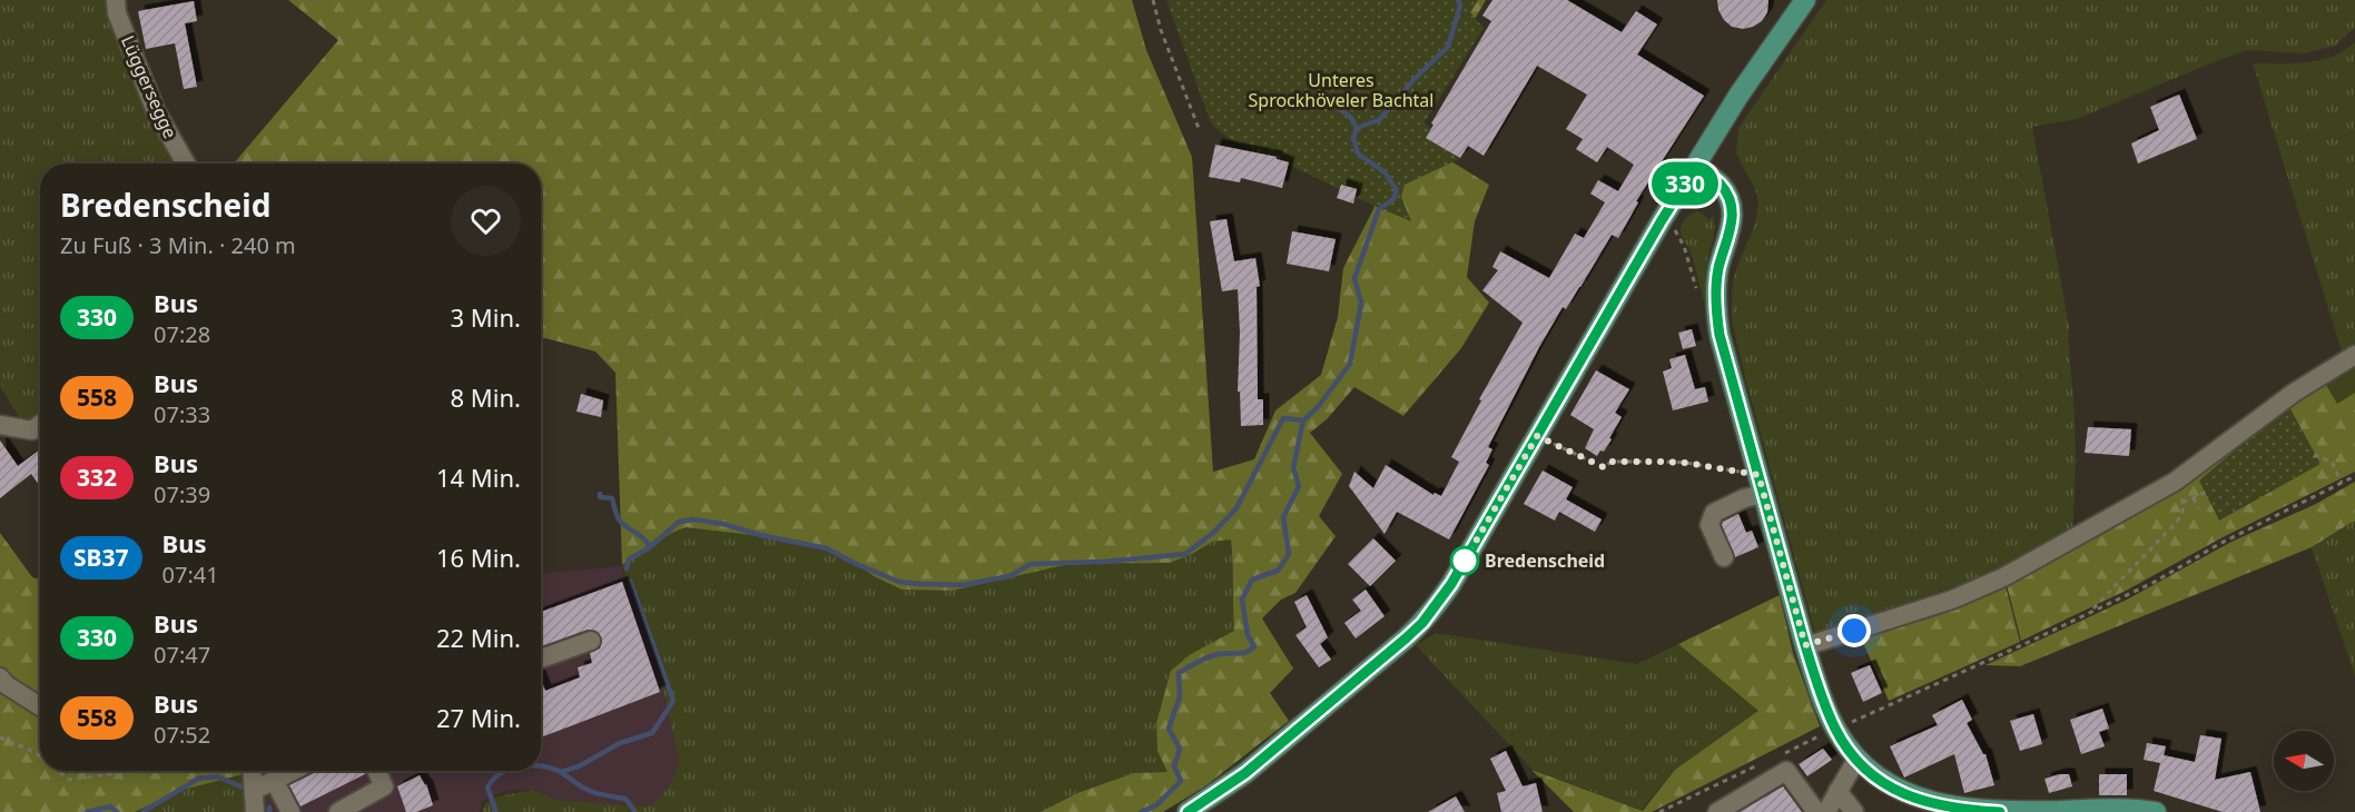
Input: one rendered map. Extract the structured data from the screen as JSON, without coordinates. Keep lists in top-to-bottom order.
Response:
{
  "streets": {
    "street": ["Lüggersegge"]
  },
  "parks": ["Unteres Sprockhöveler Bachtal"],
  "places": ["Bredenscheid"],
  "lines": ["bus line 330"],
  "north": "left",
  "page": {
    "on_map": "330",
    "heading": ["Bredenscheid", "Zu Fuß · 3 Min. · 240 m"],
    "list": [
      {
        "mark": "330",
        "name": "Bus",
        "note": "07:28",
        "value": "3 Min."
      },
      {
        "mark": "558",
        "name": "Bus",
        "note": "07:33",
        "value": "8 Min."
      },
      {
        "mark": "332",
        "name": "Bus",
        "note": "07:39",
        "value": "14 Min."
      },
      {
        "mark": "SB37",
        "name": "Bus",
        "note": "07:41",
        "value": "16 Min."
      },
      {
        "mark": "330",
        "name": "Bus",
        "note": "07:47",
        "value": "22 Min."
      },
      {
        "mark": "558",
        "name": "Bus",
        "note": "07:52",
        "value": "27 Min."
      }
    ]
  }
}
